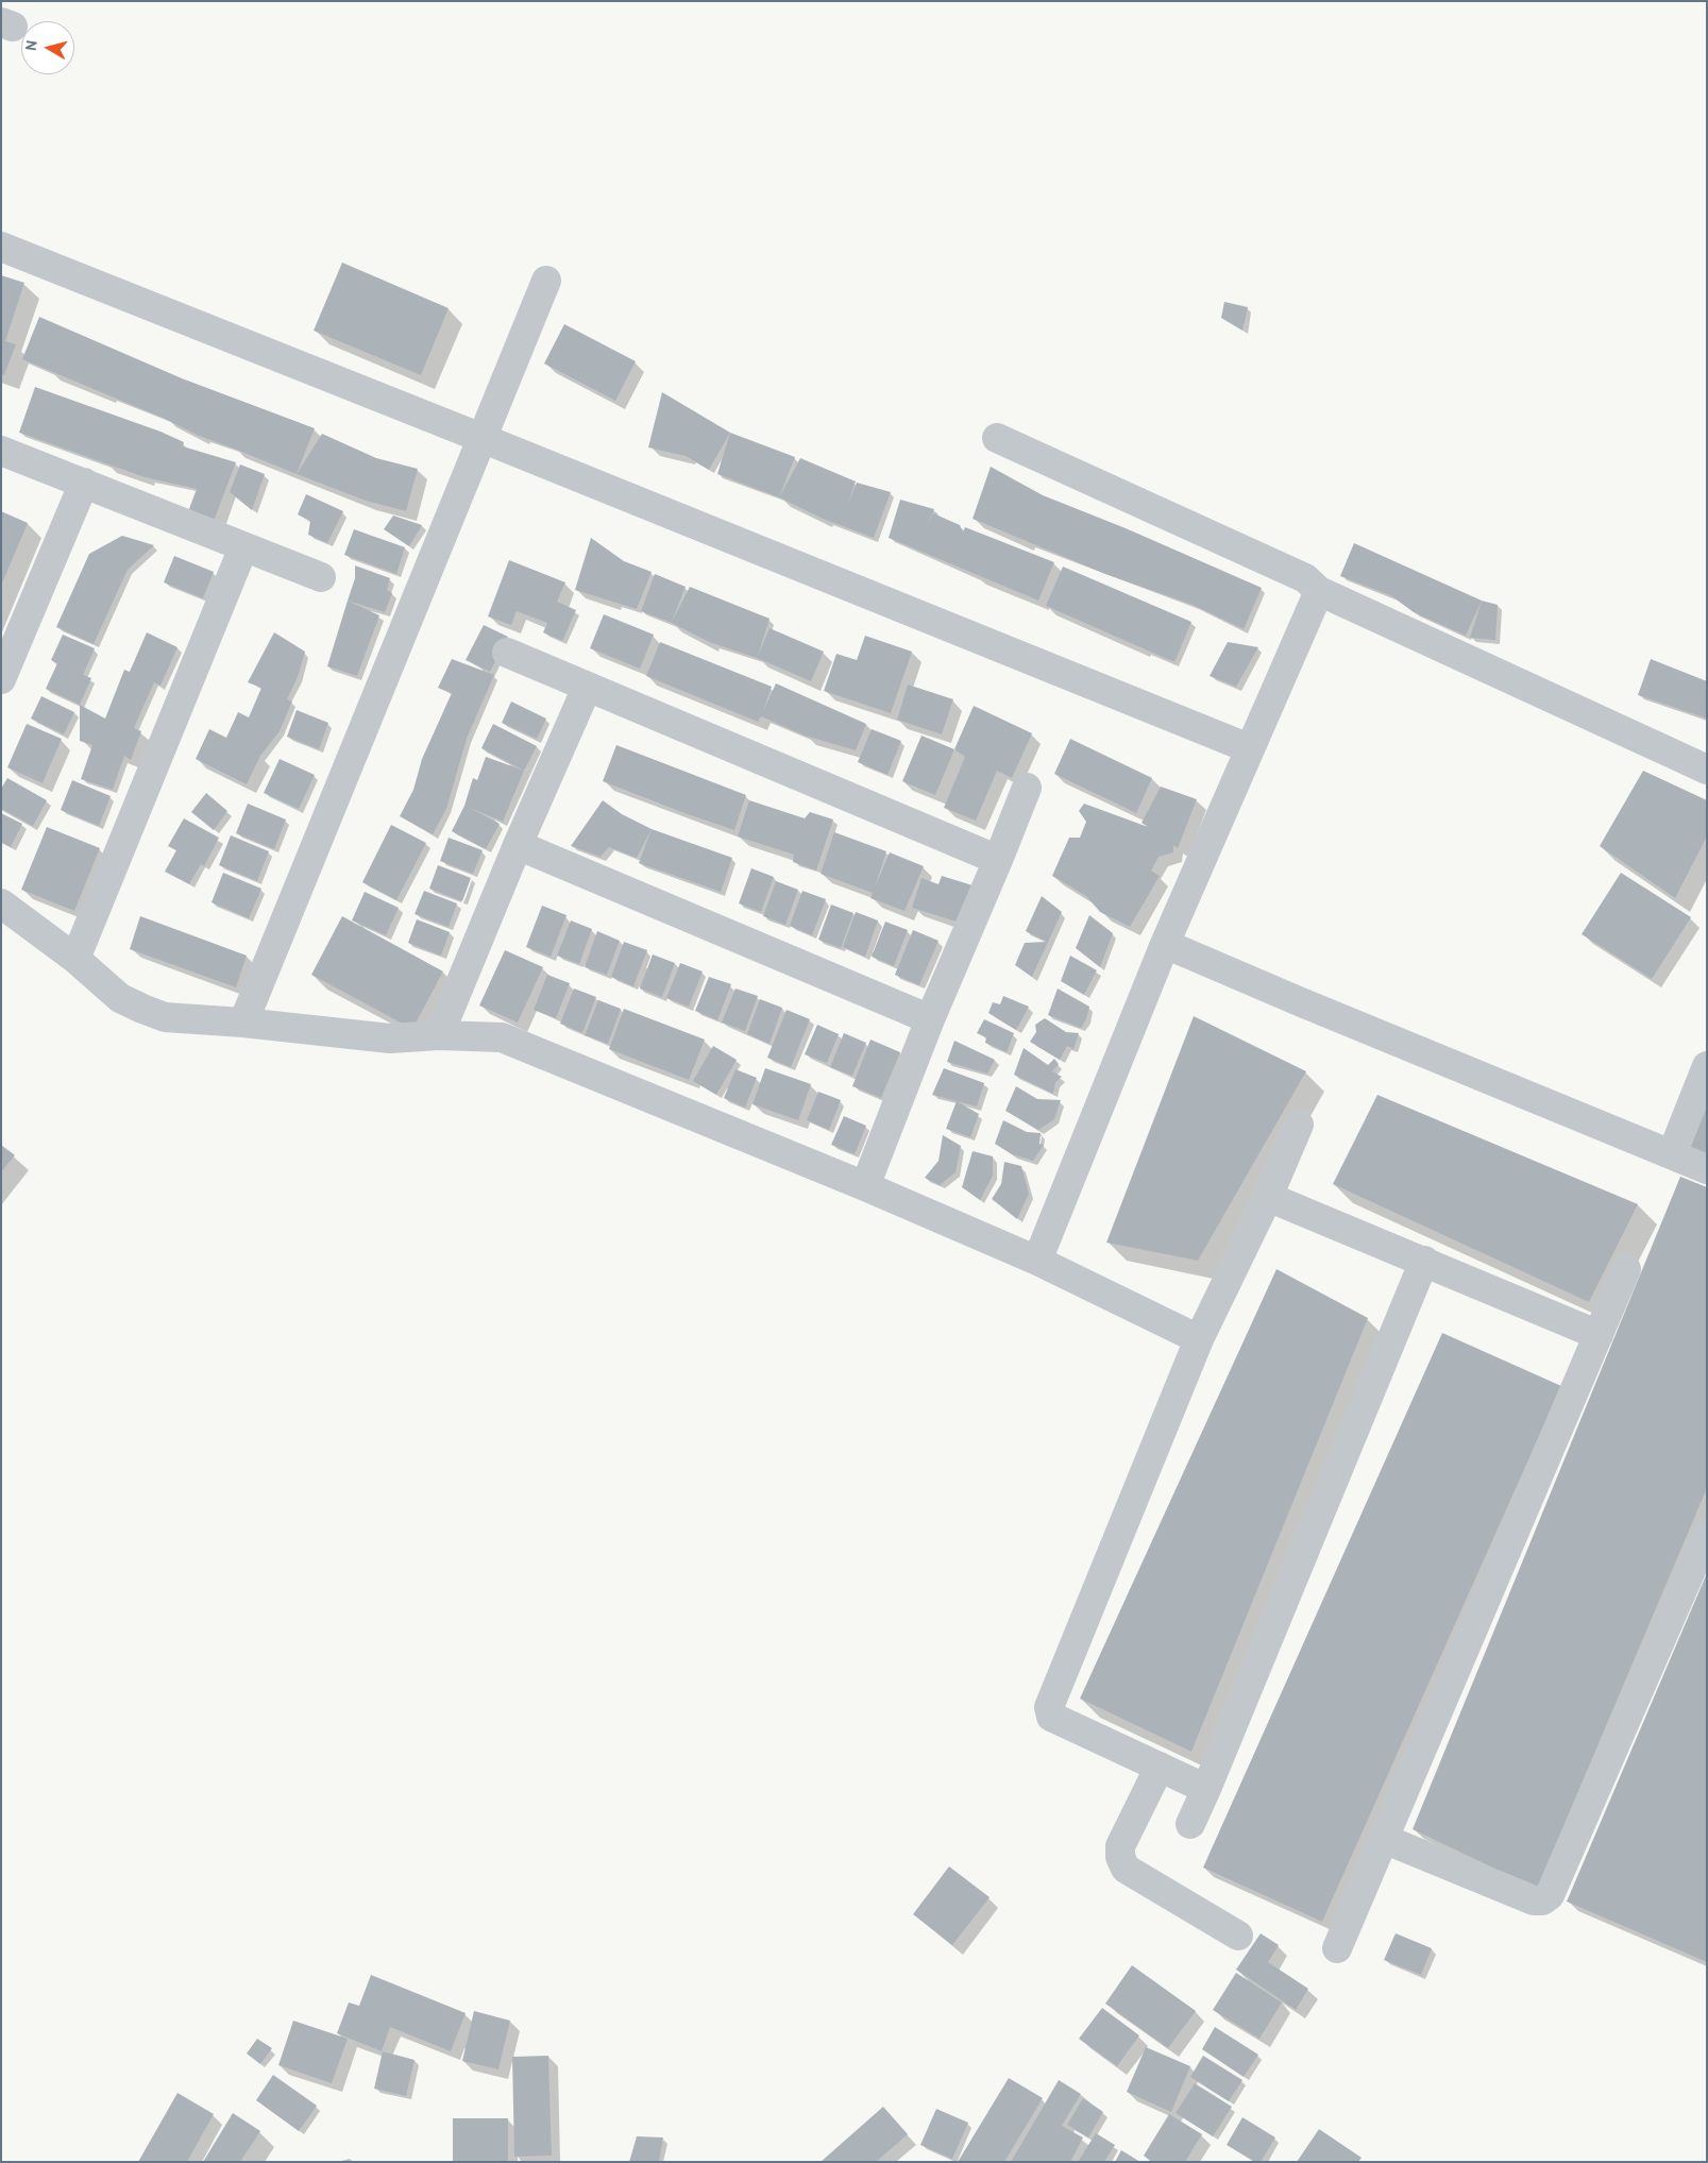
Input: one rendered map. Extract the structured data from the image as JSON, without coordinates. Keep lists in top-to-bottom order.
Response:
{
  "north": "left"
}
